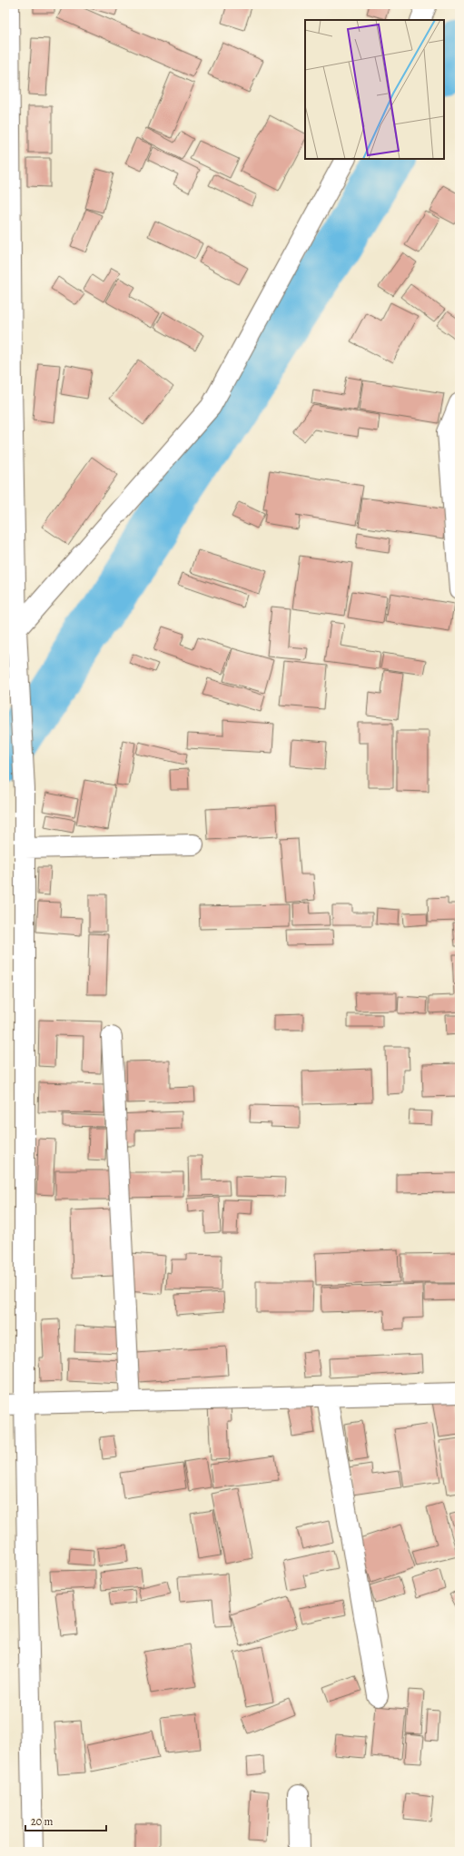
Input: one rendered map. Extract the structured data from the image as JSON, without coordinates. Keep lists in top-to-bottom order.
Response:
{
  "scale_bar": "20 m"
}
